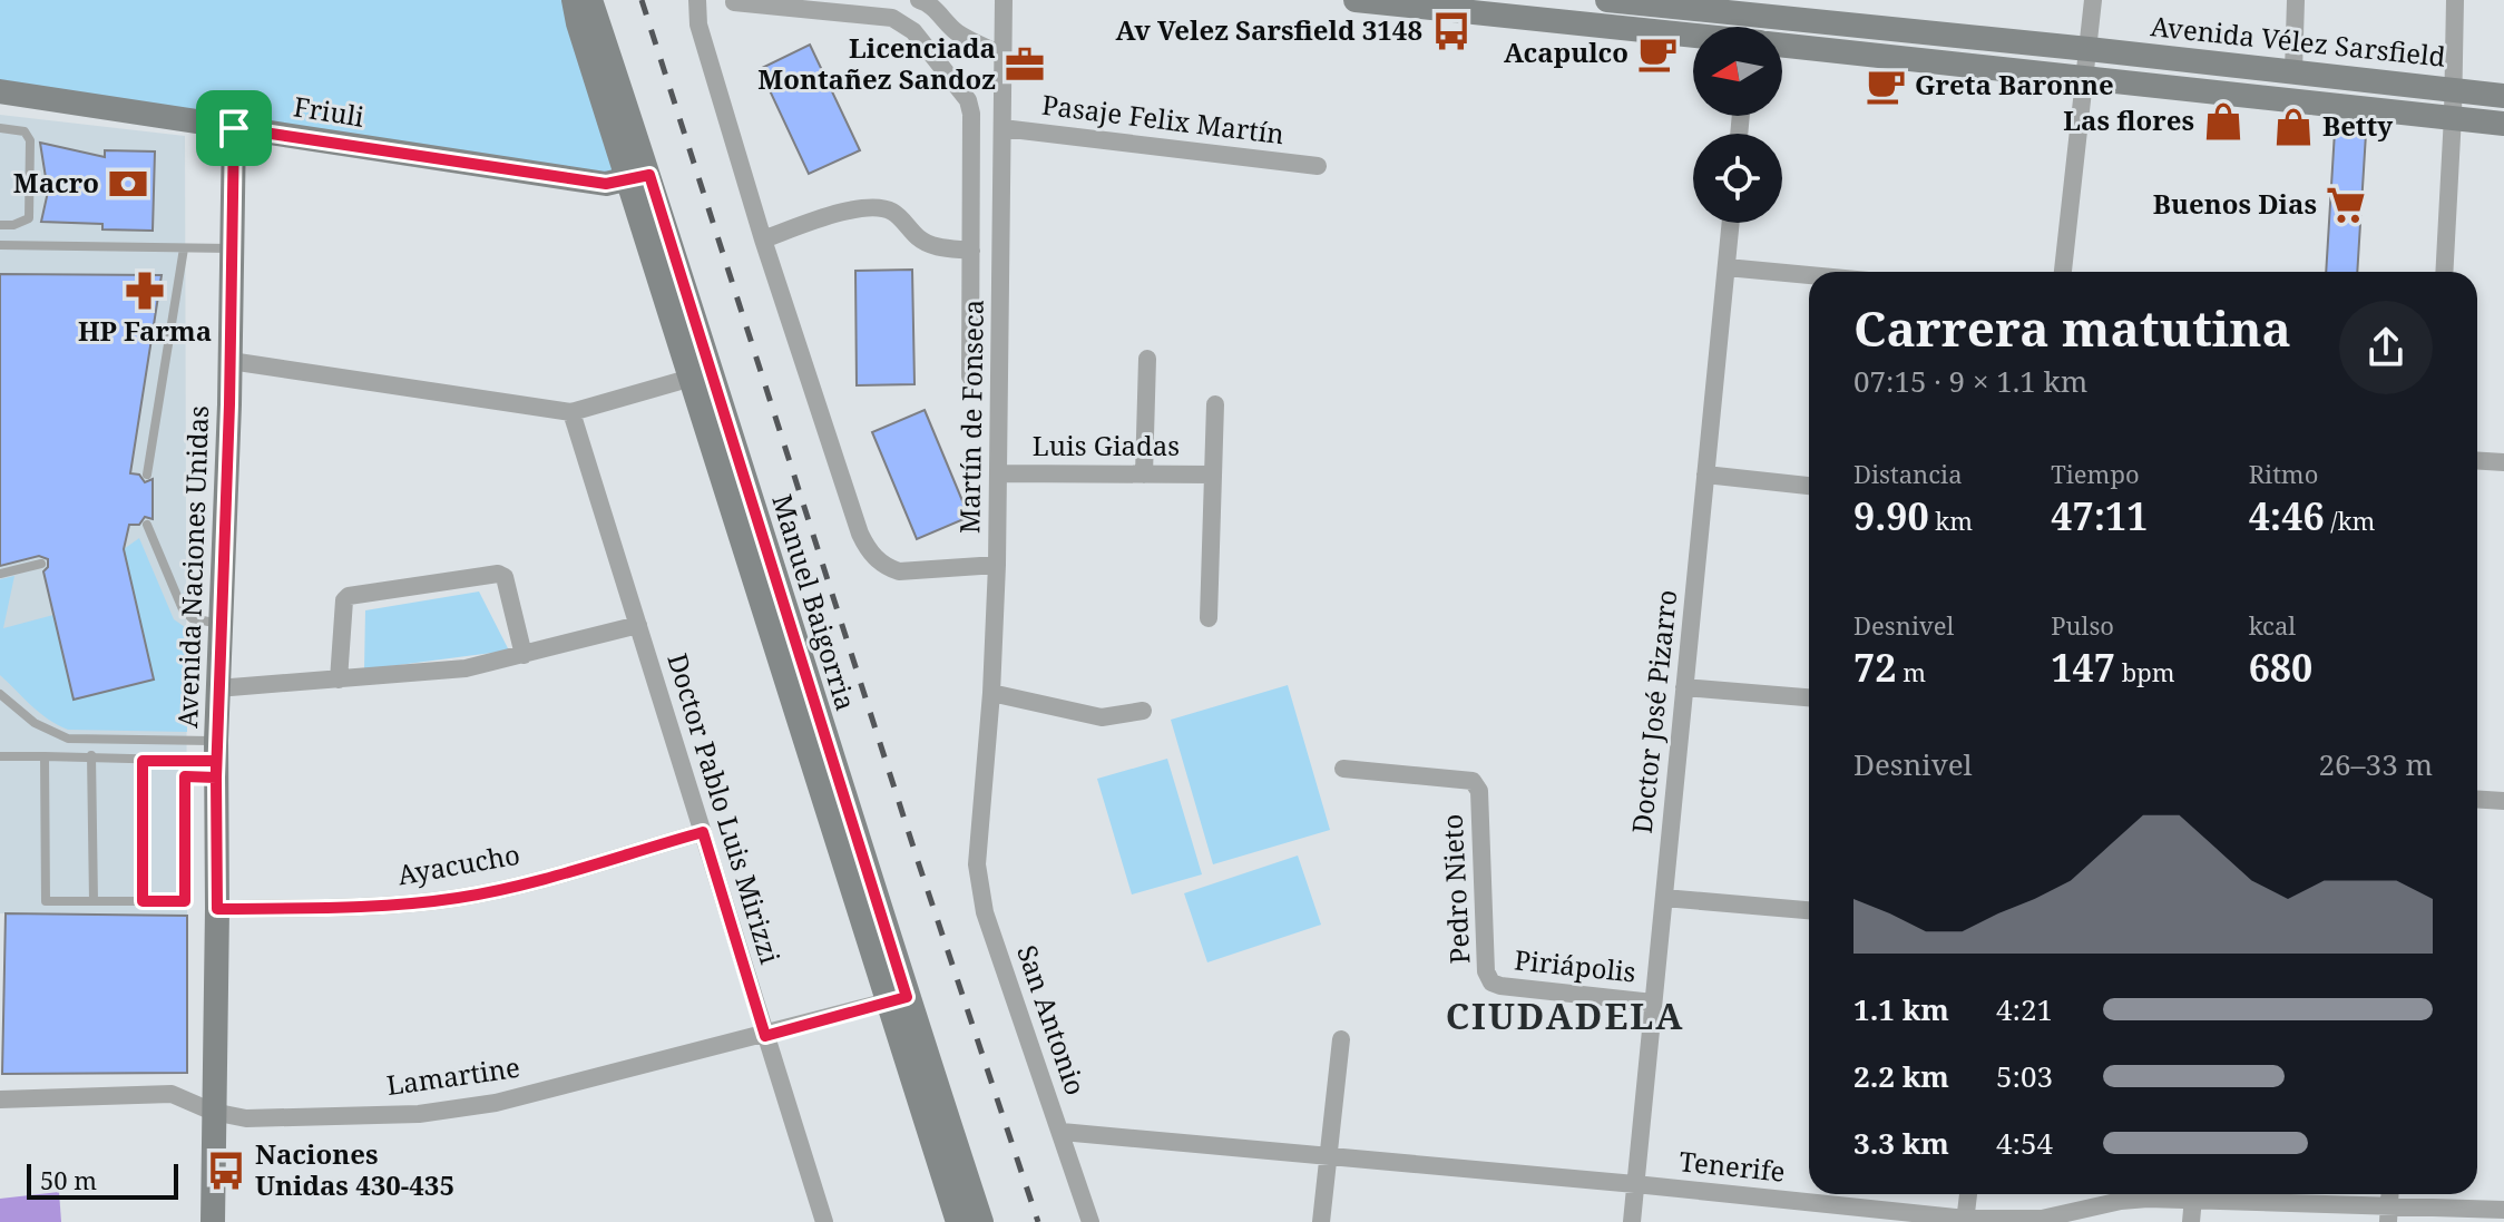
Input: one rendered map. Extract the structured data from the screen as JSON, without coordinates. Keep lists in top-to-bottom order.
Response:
{
  "streets": {
    "main road": [
      "Avenida Vélez Sarsfield",
      "Friuli",
      "Avenida Naciones Unidas",
      "Manuel Baigorria"
    ],
    "street": [
      "Pasaje Felix Martín",
      "Martín de Fonseca",
      "Luis Giadas",
      "Doctor José Pizarro",
      "Doctor Pablo Luis Mirizzi",
      "Ayacucho",
      "Pedro Nieto",
      "Piriápolis",
      "San Antonio",
      "Lamartine",
      "Tenerife"
    ]
  },
  "crossings": [
    ["Friuli", "Avenida Naciones Unidas"],
    ["Friuli", "Manuel Baigorria"],
    ["Pasaje Felix Martín", "Martín de Fonseca"],
    ["Martín de Fonseca", "Luis Giadas"],
    ["Martín de Fonseca", "San Antonio"],
    ["Avenida Naciones Unidas", "Ayacucho"],
    ["Avenida Naciones Unidas", "Lamartine"],
    ["Manuel Baigorria", "Lamartine"],
    ["Doctor José Pizarro", "Piriápolis"],
    ["Doctor José Pizarro", "Tenerife"],
    ["Doctor Pablo Luis Mirizzi", "Ayacucho"],
    ["Doctor Pablo Luis Mirizzi", "Lamartine"],
    ["Pedro Nieto", "Piriápolis"],
    ["San Antonio", "Tenerife"]
  ],
  "districts": ["CIUDADELA"],
  "places": {
    "bus stop": ["Av Velez Sarsfield 3148", "Naciones Unidas 430-435"],
    "cafe": ["Acapulco", "Greta Baronne"],
    "office": ["Licenciada Montañez Sandoz"],
    "shop": ["Las flores", "Betty"],
    "bank": ["Macro"],
    "supermarket": ["Buenos Dias"],
    "pharmacy": ["HP Farma"]
  },
  "scale_bar": "50 m",
  "north": "left",
  "page": {
    "heading": ["Carrera matutina", "07:15 · 9 × 1.1 km"],
    "stats": [
      ["Distancia", "9.90 km"],
      ["Tiempo", "47:11"],
      ["Ritmo", "4:46 /km"],
      ["Desnivel", "72 m"],
      ["Pulso", "147 bpm"],
      ["kcal", "680"]
    ],
    "chart": ["Desnivel", "26–33 m"],
    "list": [
      {
        "name": "1.1 km",
        "note": "4:21"
      },
      {
        "name": "2.2 km",
        "note": "5:03"
      },
      {
        "name": "3.3 km",
        "note": "4:54"
      }
    ],
    "scale": "50 m"
  }
}
